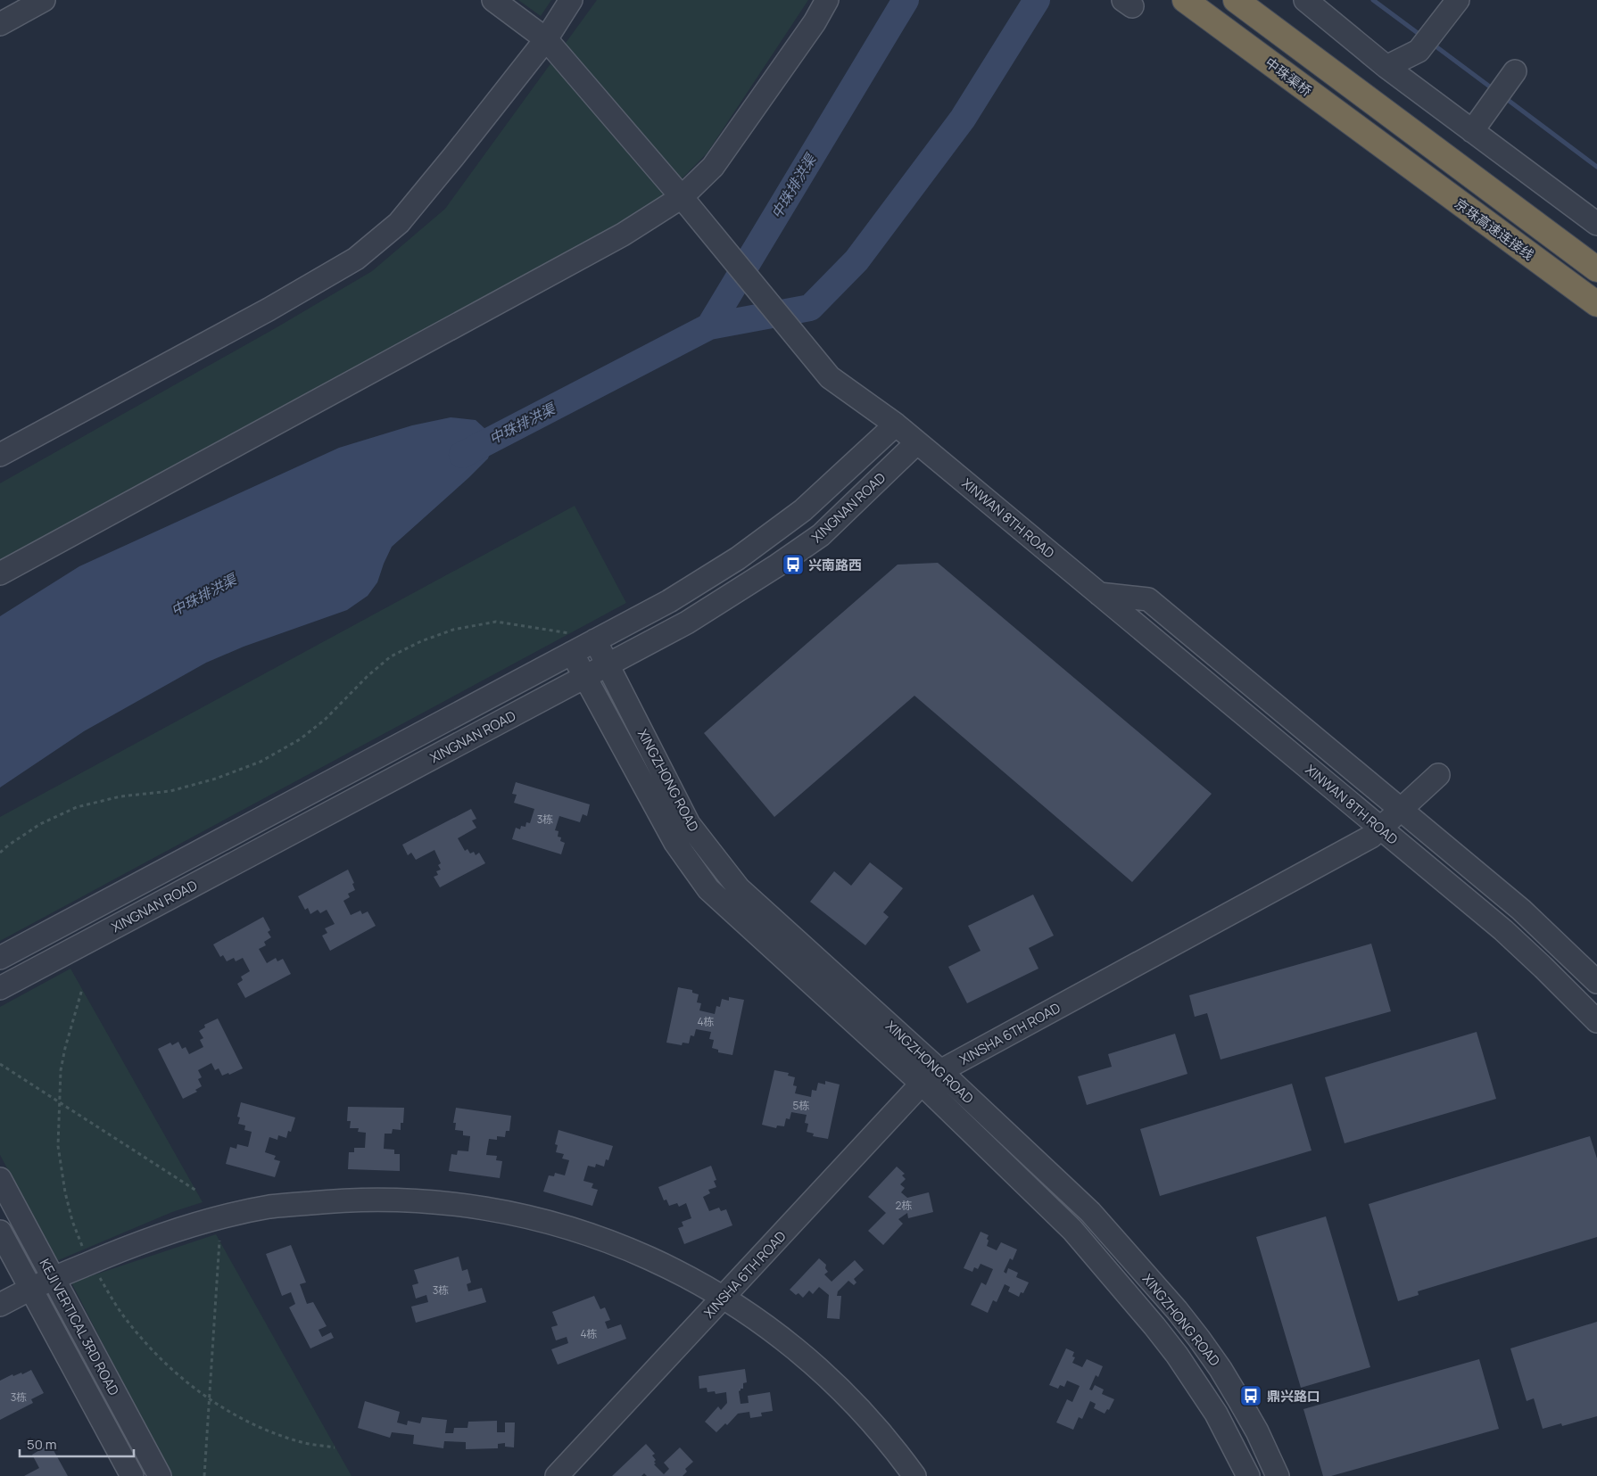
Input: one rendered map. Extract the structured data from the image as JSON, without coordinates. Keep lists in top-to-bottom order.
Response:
{
  "streets": {
    "highway": ["中珠渠桥", "京珠高速连接线"],
    "street": [
      "XINGNAN ROAD",
      "XINWAN 8TH ROAD",
      "XINGZHONG ROAD",
      "XINSHA 6TH ROAD",
      "KEJI VERTICAL 3RD ROAD"
    ]
  },
  "crossings": [
    ["中珠渠桥", "京珠高速连接线"],
    ["XINGNAN ROAD", "XINWAN 8TH ROAD"],
    ["XINGNAN ROAD", "XINGZHONG ROAD"],
    ["XINWAN 8TH ROAD", "XINSHA 6TH ROAD"],
    ["XINGZHONG ROAD", "XINSHA 6TH ROAD"]
  ],
  "water": ["中珠排洪渠"],
  "places": {
    "bus stop": ["兴南路西", "鼎兴路口"]
  },
  "house_numbers": [
    "3栋",
    "4栋",
    "5栋",
    "2栋",
    "3栋",
    "4栋",
    "3栋"
  ],
  "scale_bar": "50 m"
}
